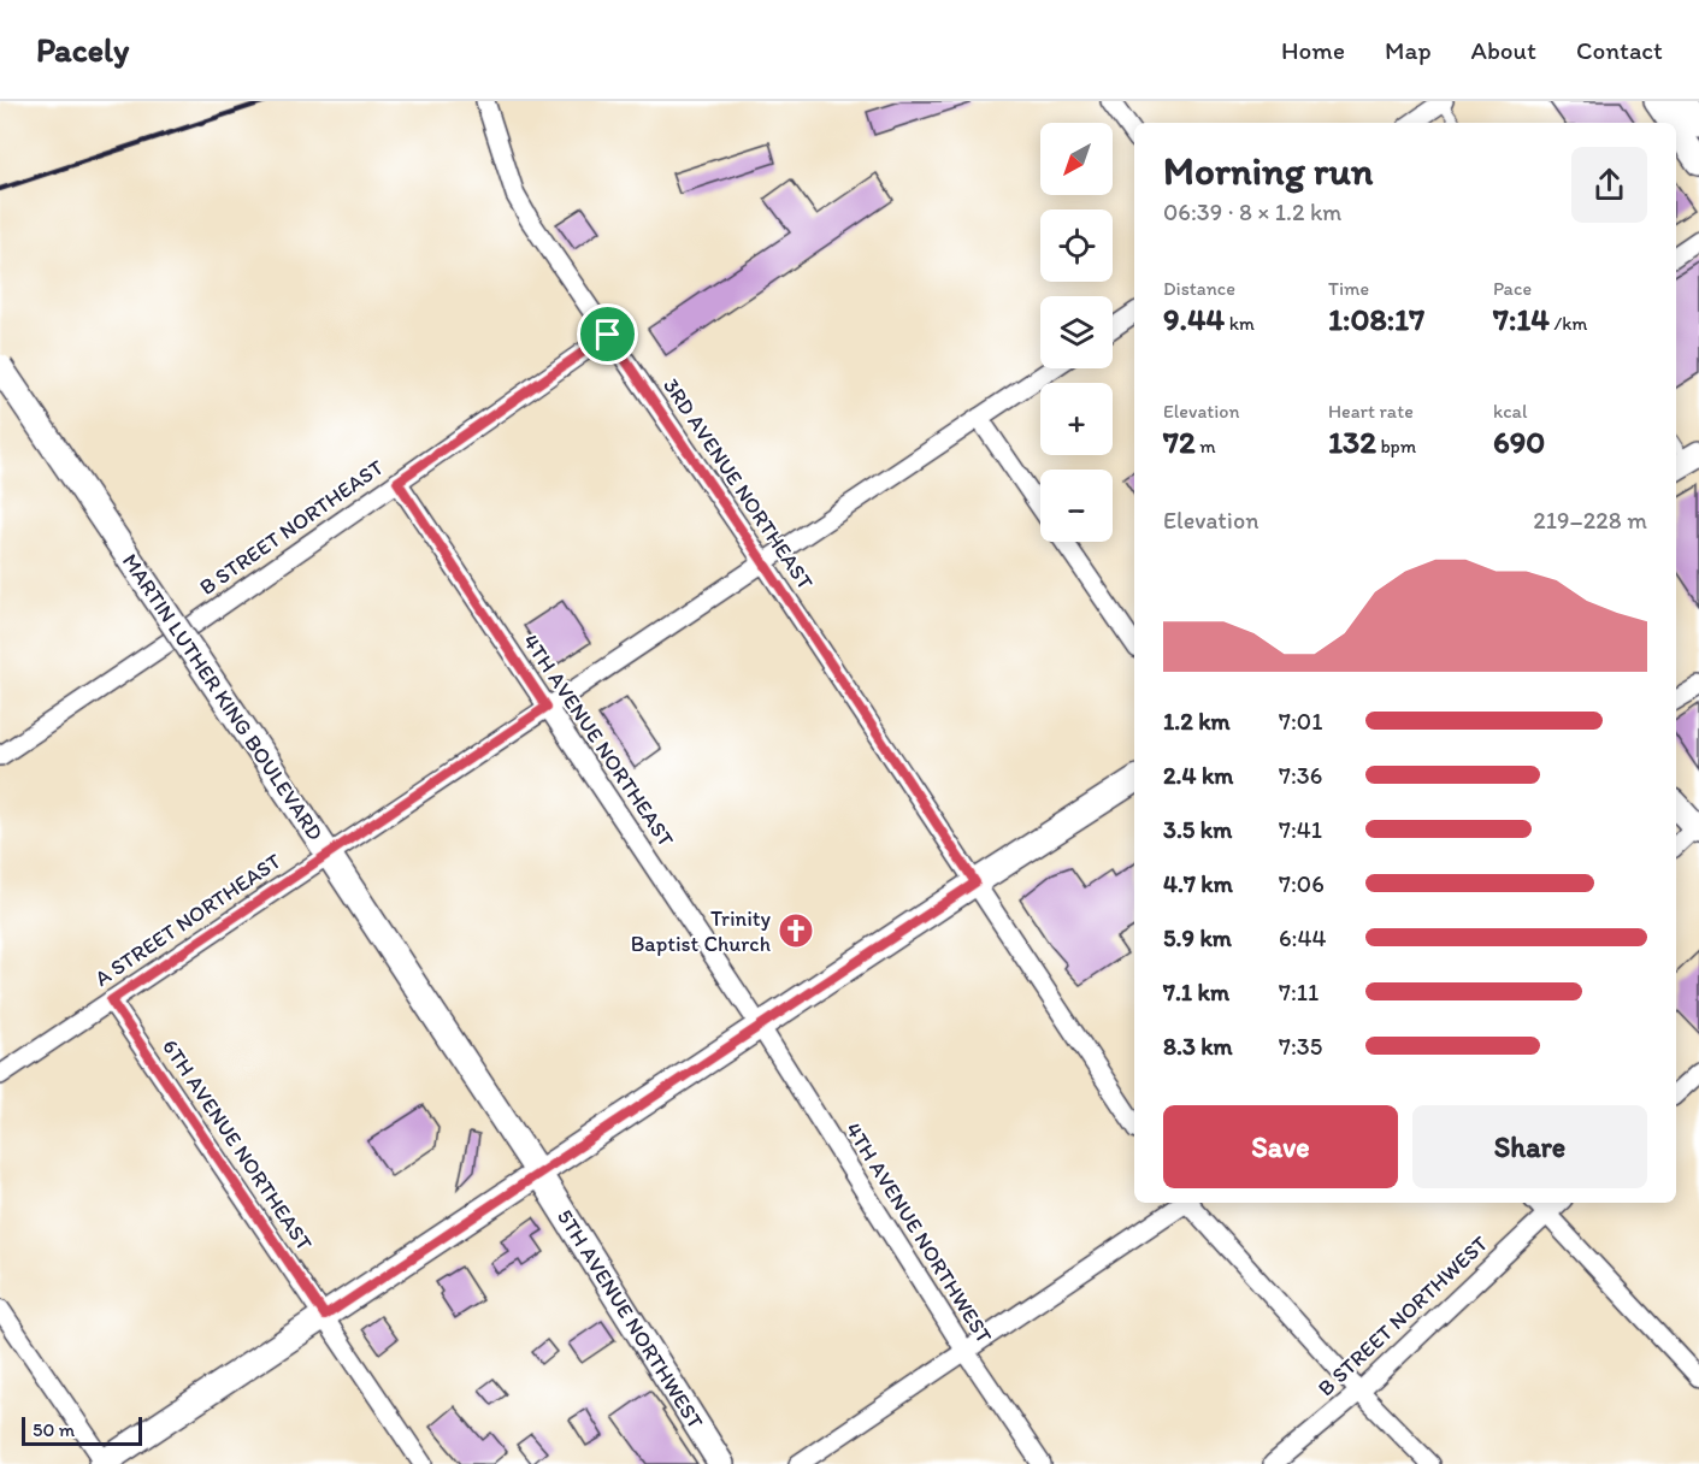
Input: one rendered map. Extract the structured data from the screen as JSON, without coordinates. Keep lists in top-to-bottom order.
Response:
{
  "streets": {
    "street": [
      "3RD AVENUE NORTHEAST",
      "B STREET NORTHEAST",
      "MARTIN LUTHER KING BOULEVARD",
      "4TH AVENUE NORTHEAST",
      "A STREET NORTHEAST",
      "6TH AVENUE NORTHEAST",
      "4TH AVENUE NORTHWEST",
      "B STREET NORTHWEST",
      "5TH AVENUE NORTHWEST"
    ]
  },
  "crossings": [
    ["3RD AVENUE NORTHEAST", "B STREET NORTHEAST"],
    ["3RD AVENUE NORTHEAST", "A STREET NORTHEAST"],
    ["B STREET NORTHEAST", "4TH AVENUE NORTHEAST"],
    ["MARTIN LUTHER KING BOULEVARD", "A STREET NORTHEAST"],
    ["MARTIN LUTHER KING BOULEVARD", "5TH AVENUE NORTHWEST"],
    ["4TH AVENUE NORTHEAST", "A STREET NORTHEAST"],
    ["4TH AVENUE NORTHEAST", "4TH AVENUE NORTHWEST"],
    ["A STREET NORTHEAST", "6TH AVENUE NORTHEAST"]
  ],
  "places": {
    "church": ["Trinity Baptist Church"]
  },
  "scale_bar": "50 m",
  "north": "bottom left",
  "page": {
    "header": "Pacely",
    "nav": [
      "Home",
      "Map",
      "About",
      "Contact"
    ],
    "map_buttons": ["+", "−"],
    "heading": ["Morning run", "06:39 · 8 × 1.2 km"],
    "stats": [
      ["Distance", "9.44 km"],
      ["Time", "1:08:17"],
      ["Pace", "7:14 /km"],
      ["Elevation", "72 m"],
      ["Heart rate", "132 bpm"],
      ["kcal", "690"]
    ],
    "chart": ["Elevation", "219–228 m"],
    "list": [
      {
        "name": "1.2 km",
        "note": "7:01"
      },
      {
        "name": "2.4 km",
        "note": "7:36"
      },
      {
        "name": "3.5 km",
        "note": "7:41"
      },
      {
        "name": "4.7 km",
        "note": "7:06"
      },
      {
        "name": "5.9 km",
        "note": "6:44"
      },
      {
        "name": "7.1 km",
        "note": "7:11"
      },
      {
        "name": "8.3 km",
        "note": "7:35"
      }
    ],
    "buttons": ["Save", "Share"],
    "scale": "50 m"
  }
}
